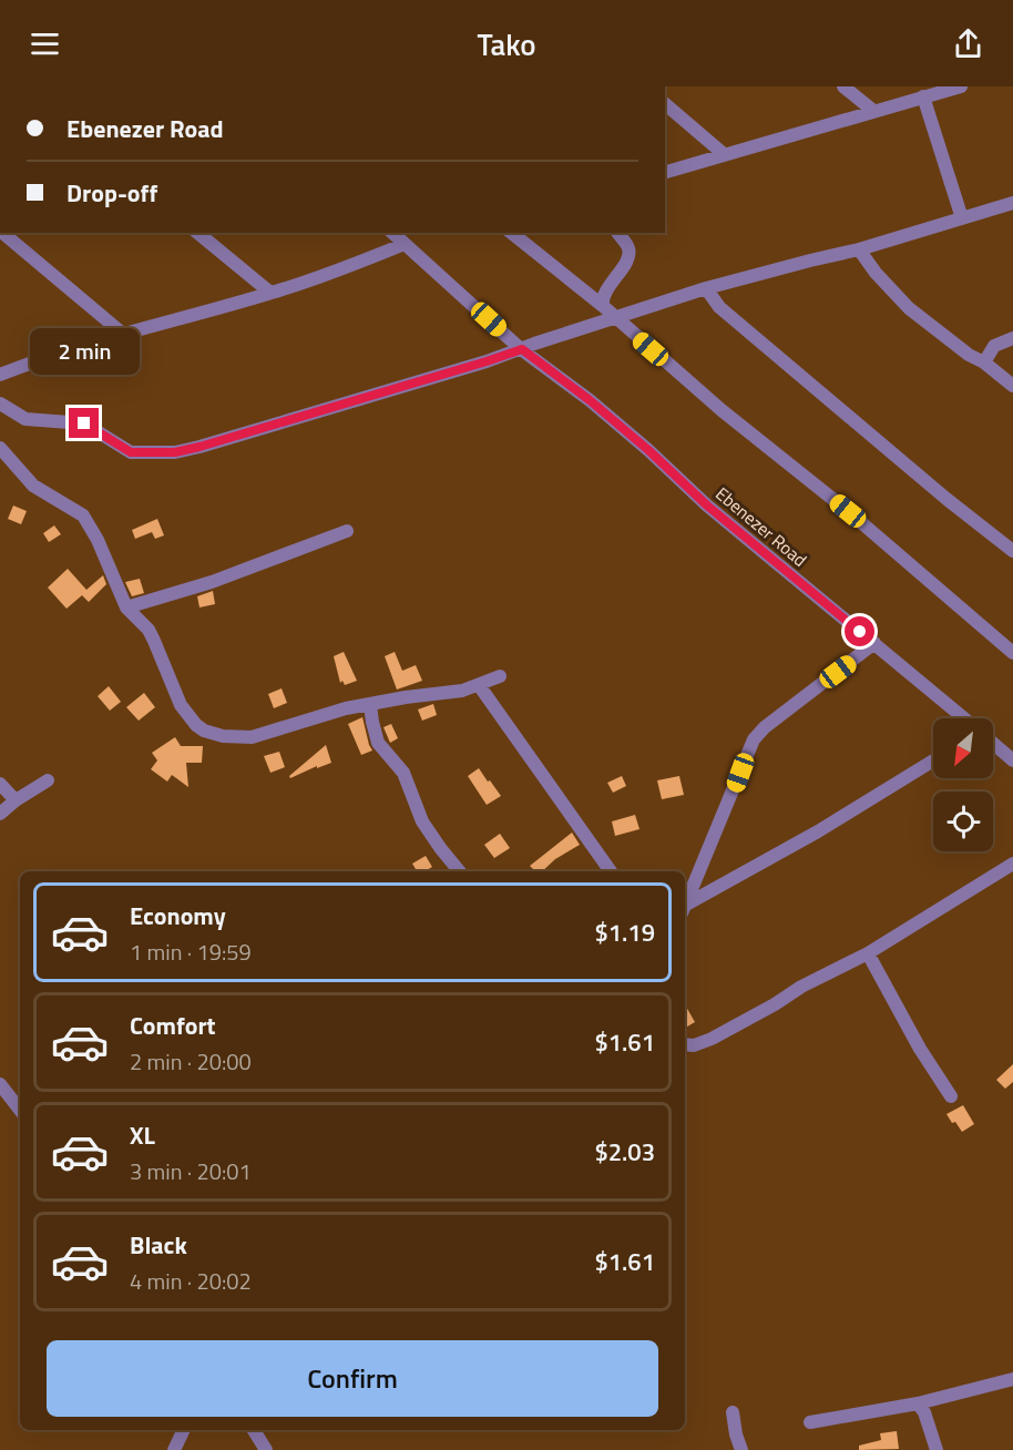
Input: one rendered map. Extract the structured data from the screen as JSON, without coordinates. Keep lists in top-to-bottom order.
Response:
{
  "streets": {
    "street": ["Ebenezer Road"]
  },
  "north": "bottom left",
  "page": {
    "header": "Tako",
    "banner": ["Ebenezer Road", "Drop-off"],
    "bubble": "2 min",
    "list": [
      {
        "name": "Economy",
        "note": "1 min · 19:59",
        "value": "$1.19"
      },
      {
        "name": "Comfort",
        "note": "2 min · 20:00",
        "value": "$1.61"
      },
      {
        "name": "XL",
        "note": "3 min · 20:01",
        "value": "$2.03"
      },
      {
        "name": "Black",
        "note": "4 min · 20:02",
        "value": "$1.61"
      }
    ],
    "buttons": "Confirm"
  }
}
